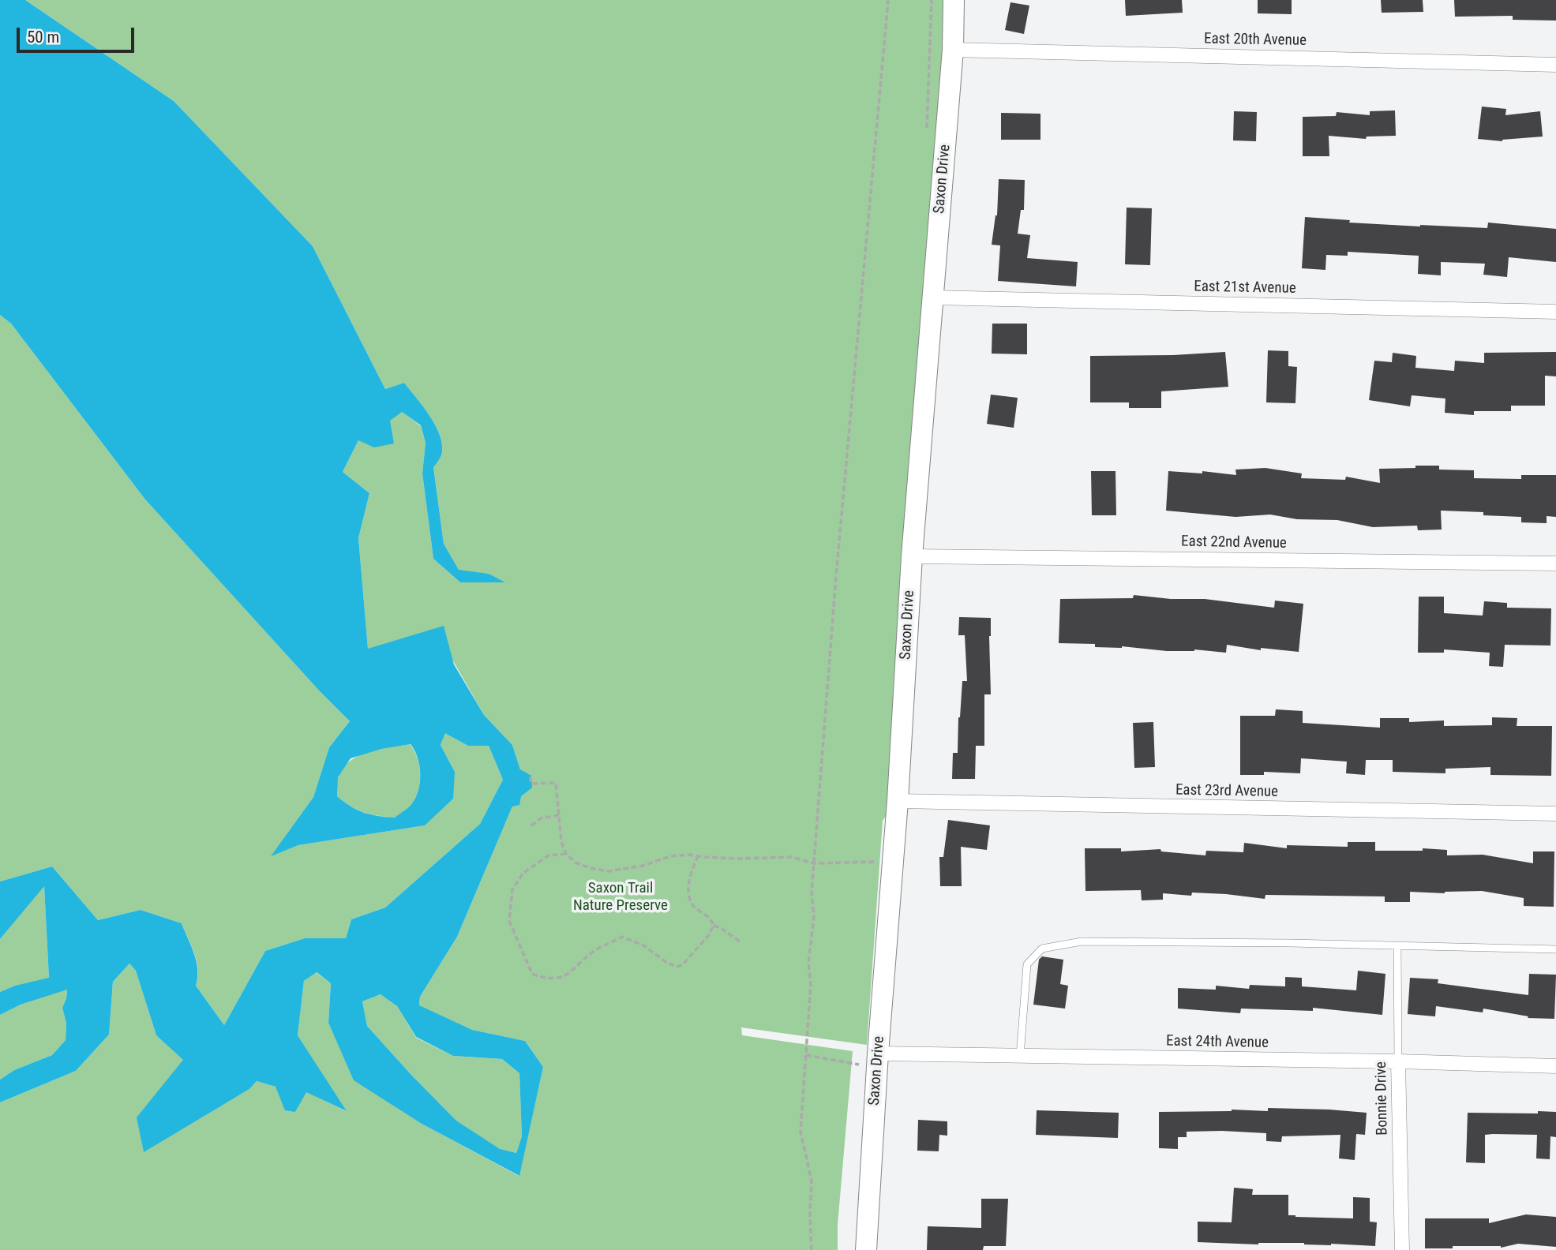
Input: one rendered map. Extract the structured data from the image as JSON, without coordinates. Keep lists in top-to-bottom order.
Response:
{
  "streets": {
    "street": [
      "East 20th Avenue",
      "Saxon Drive",
      "East 21st Avenue",
      "East 22nd Avenue",
      "East 23rd Avenue",
      "East 24th Avenue",
      "Bonnie Drive"
    ]
  },
  "crossings": [
    ["East 20th Avenue", "Saxon Drive"],
    ["Saxon Drive", "East 21st Avenue"],
    ["Saxon Drive", "East 22nd Avenue"],
    ["Saxon Drive", "East 23rd Avenue"],
    ["Saxon Drive", "East 24th Avenue"],
    ["East 24th Avenue", "Bonnie Drive"]
  ],
  "parks": ["Saxon Trail Nature Preserve"],
  "scale_bar": "50 m"
}
